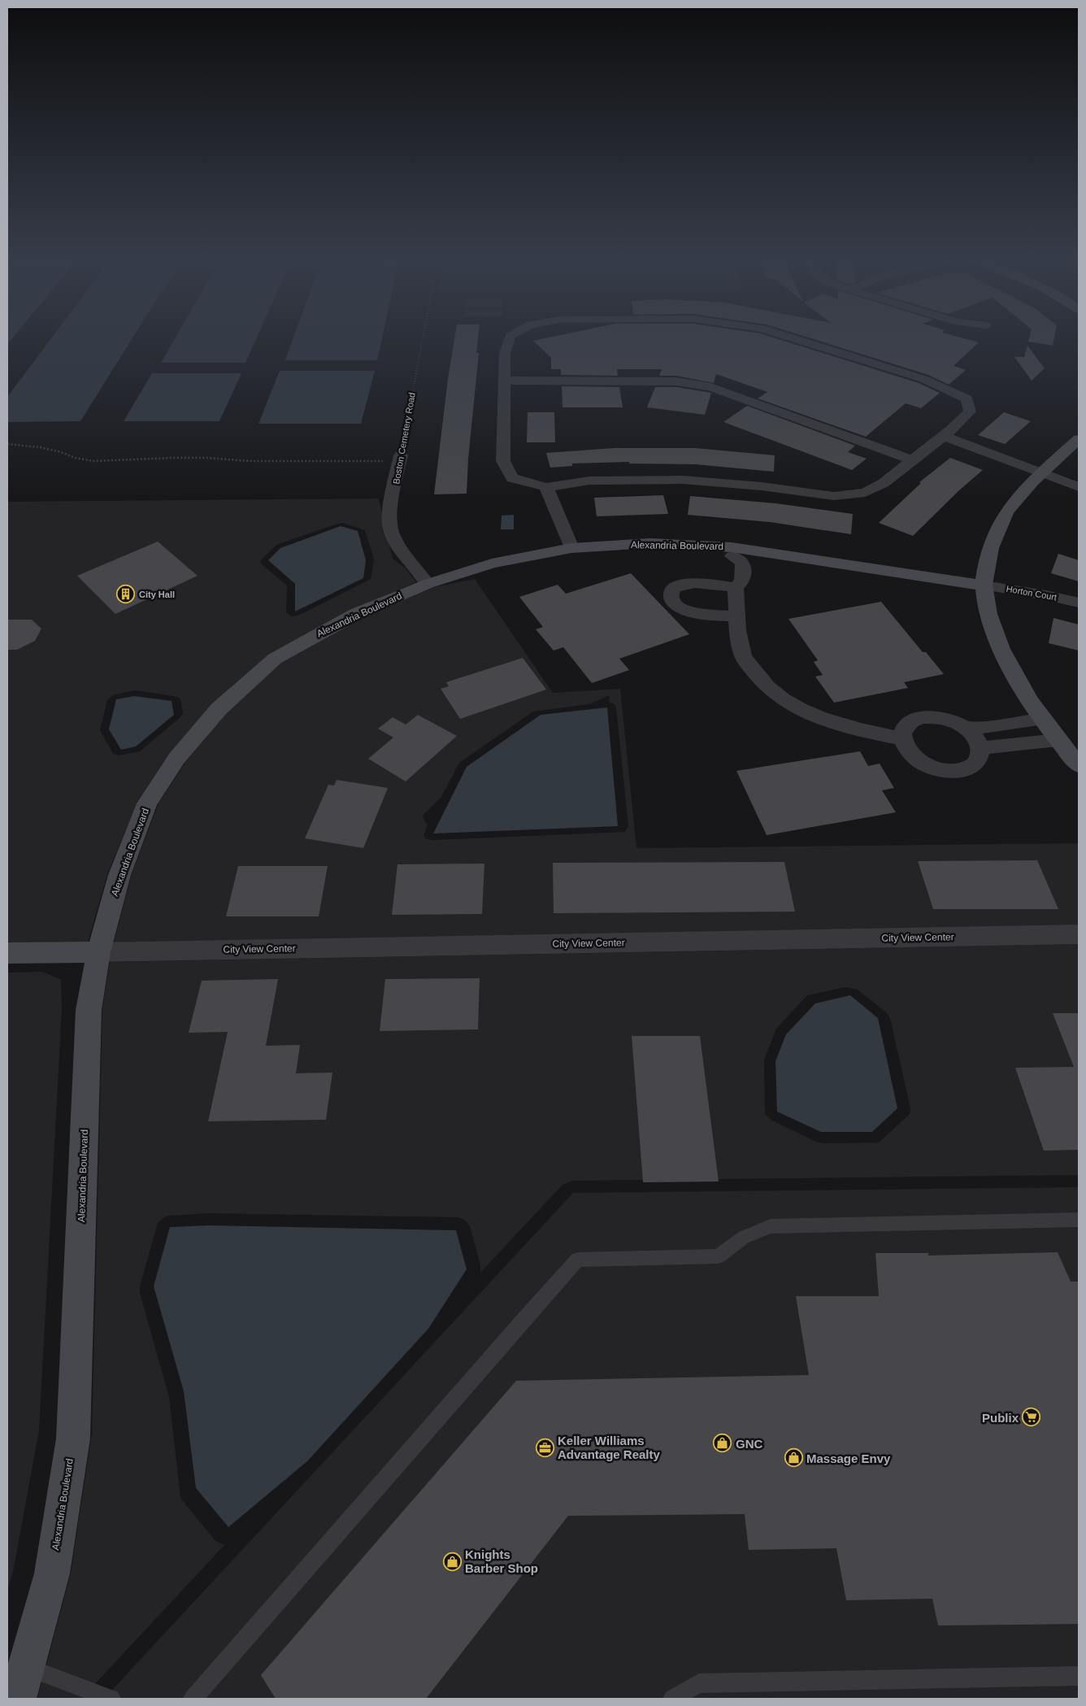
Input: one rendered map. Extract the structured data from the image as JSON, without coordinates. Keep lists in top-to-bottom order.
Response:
{
  "streets": {
    "street": [
      "Boston Cemetery Road",
      "Alexandria Boulevard",
      "Horton Court",
      "City View Center"
    ]
  },
  "crossings": [
    ["Boston Cemetery Road", "Alexandria Boulevard"],
    ["Alexandria Boulevard", "Horton Court"],
    ["Alexandria Boulevard", "City View Center"]
  ],
  "places": {
    "building": ["City Hall"],
    "supermarket": ["Publix"],
    "shop": ["GNC", "Massage Envy", "Knights Barber Shop"],
    "office": ["Keller Williams Advantage Realty"]
  }
}
